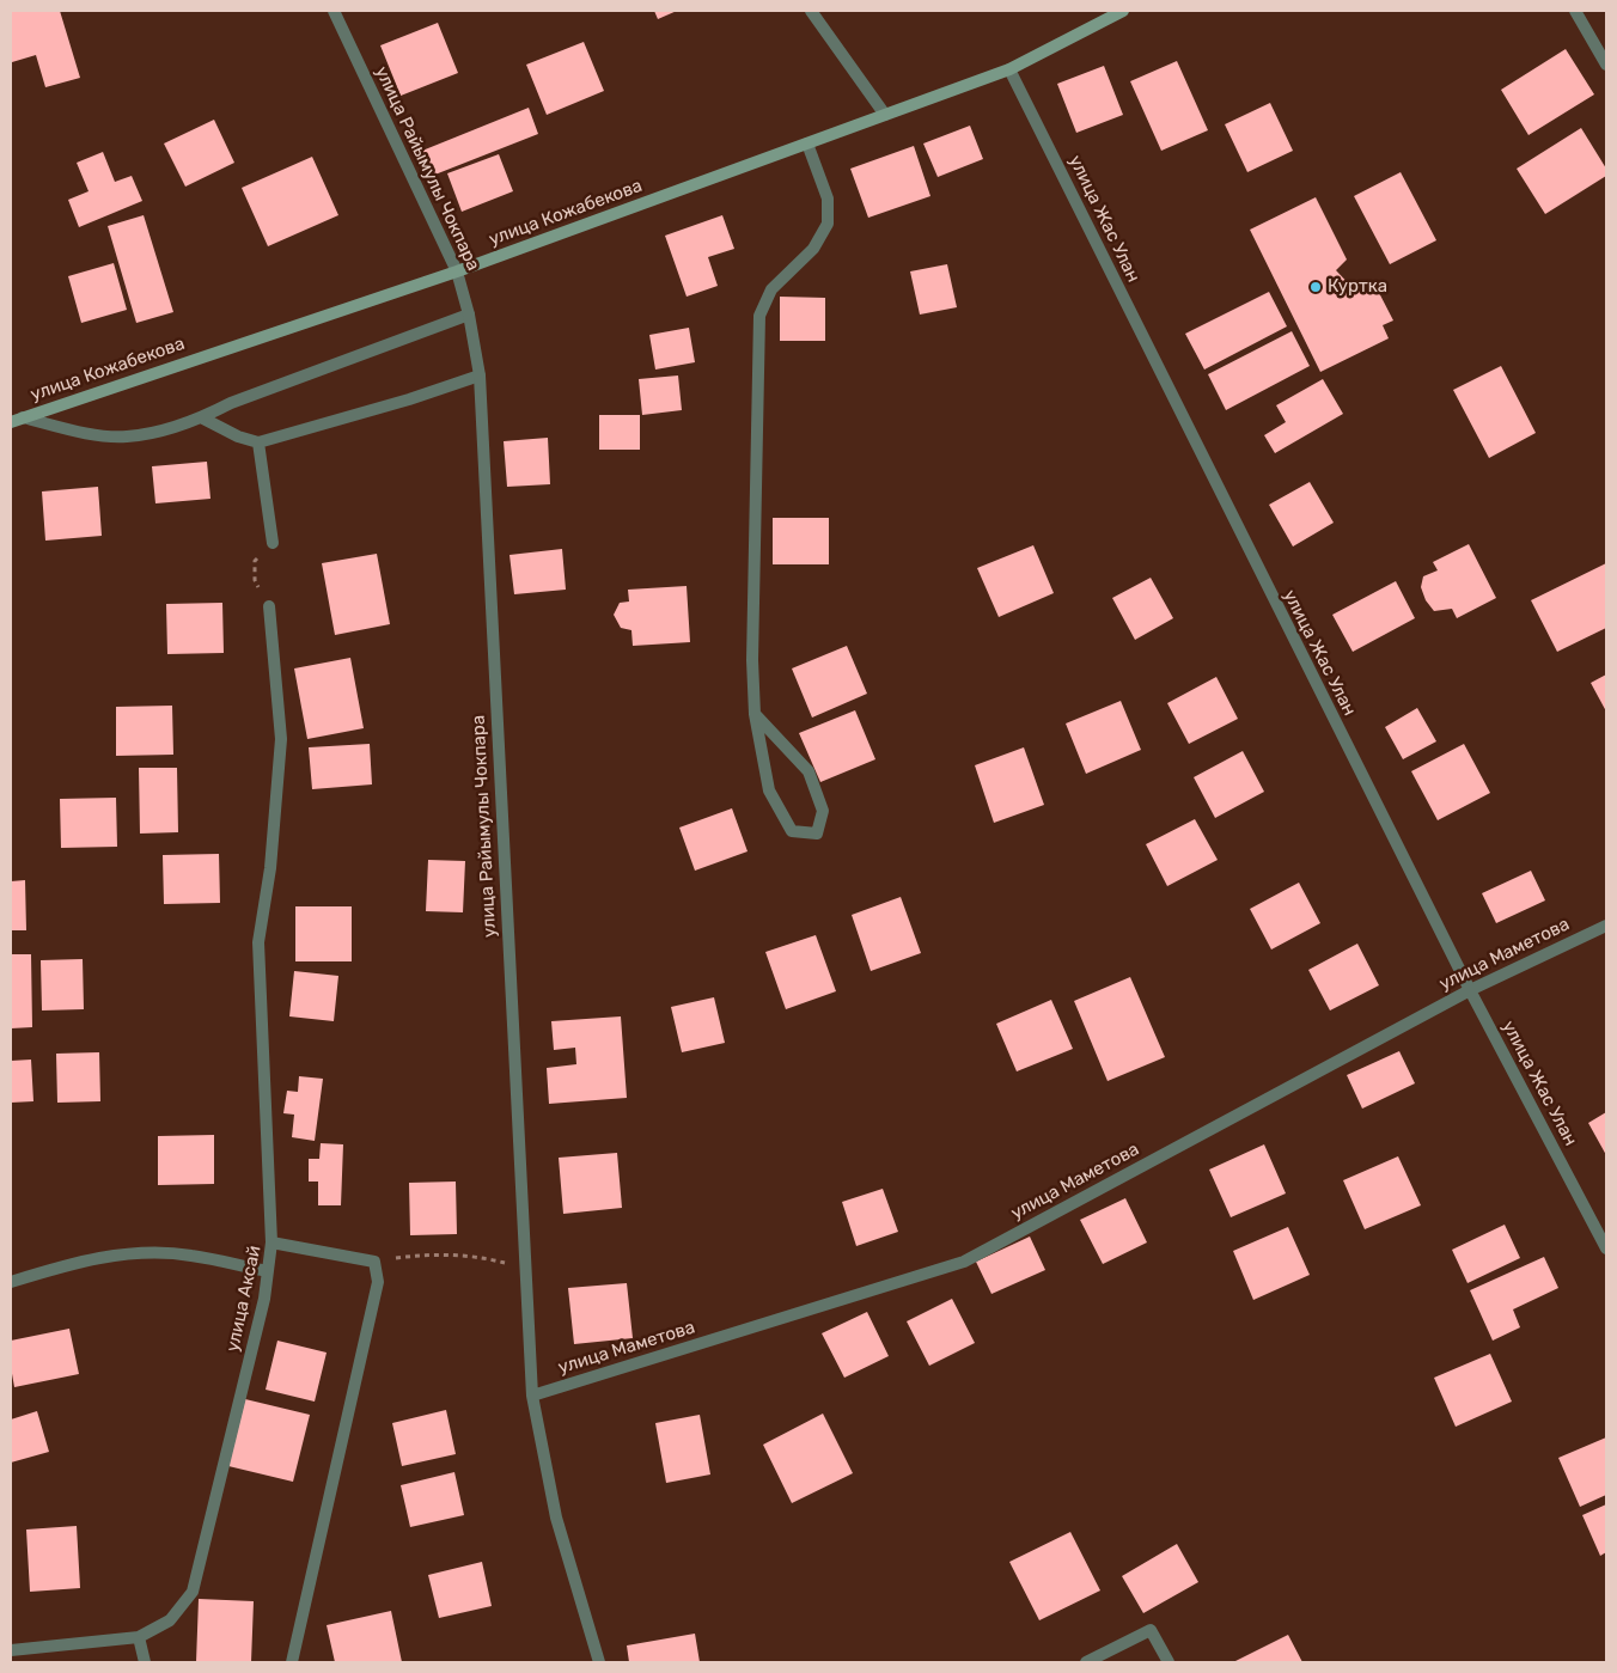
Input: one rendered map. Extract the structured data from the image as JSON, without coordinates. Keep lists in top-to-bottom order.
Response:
{
  "streets": {
    "main road": ["улица Кожабекова"],
    "street": [
      "улица Райымулы Чокпара",
      "улица Жас Улан",
      "улица Маметова",
      "улица Аксай"
    ]
  },
  "crossings": [
    ["улица Райымулы Чокпара", "улица Кожабекова"],
    ["улица Райымулы Чокпара", "улица Маметова"],
    ["улица Кожабекова", "улица Жас Улан"],
    ["улица Жас Улан", "улица Маметова"]
  ],
  "places": ["Куртка"]
}
